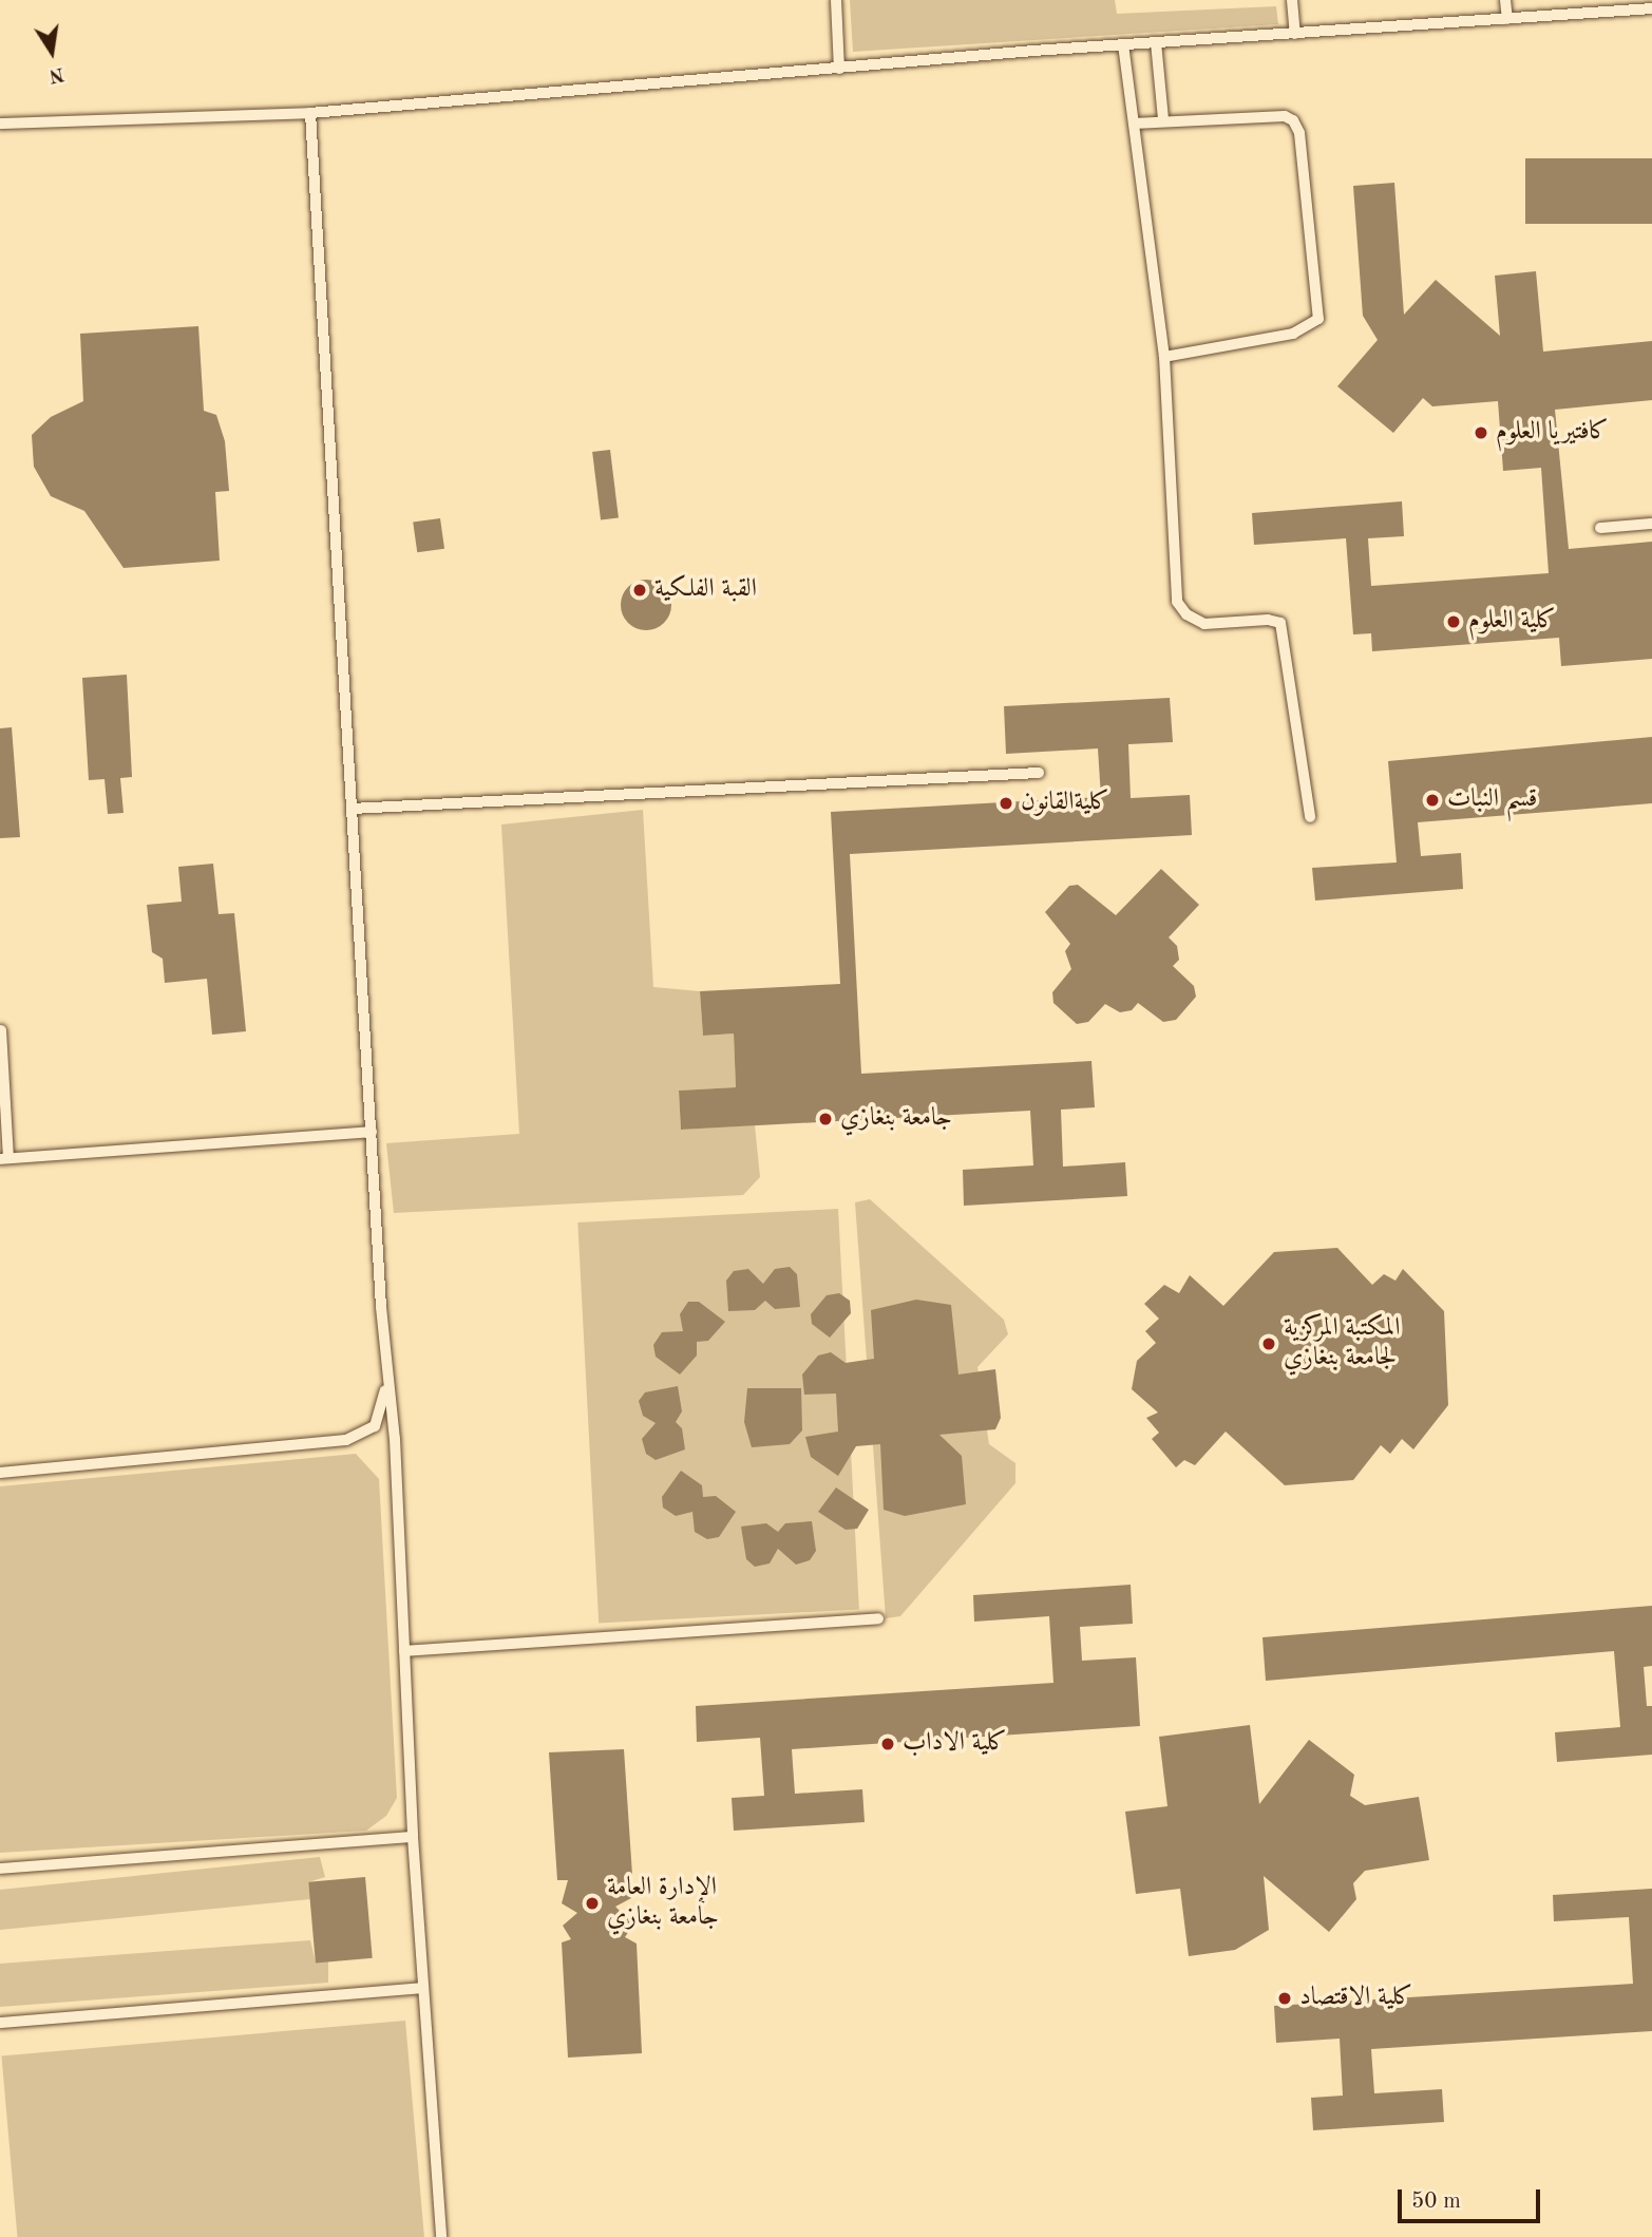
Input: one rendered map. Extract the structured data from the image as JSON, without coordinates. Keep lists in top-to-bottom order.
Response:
{
  "places": [
    "كافتيريا العلوم",
    "القبة الفلكية",
    "كلية العلوم",
    "قسم النبات",
    "كليةالقانون",
    "جامعة بنغازي",
    "المكتبة المركزية لجامعة بنغازي",
    "كلية الاداب",
    "الإدارة العامة جامعة بنغازي",
    "كلية الاقتصاد"
  ],
  "scale_bar": "50 m",
  "north": "bottom"
}
